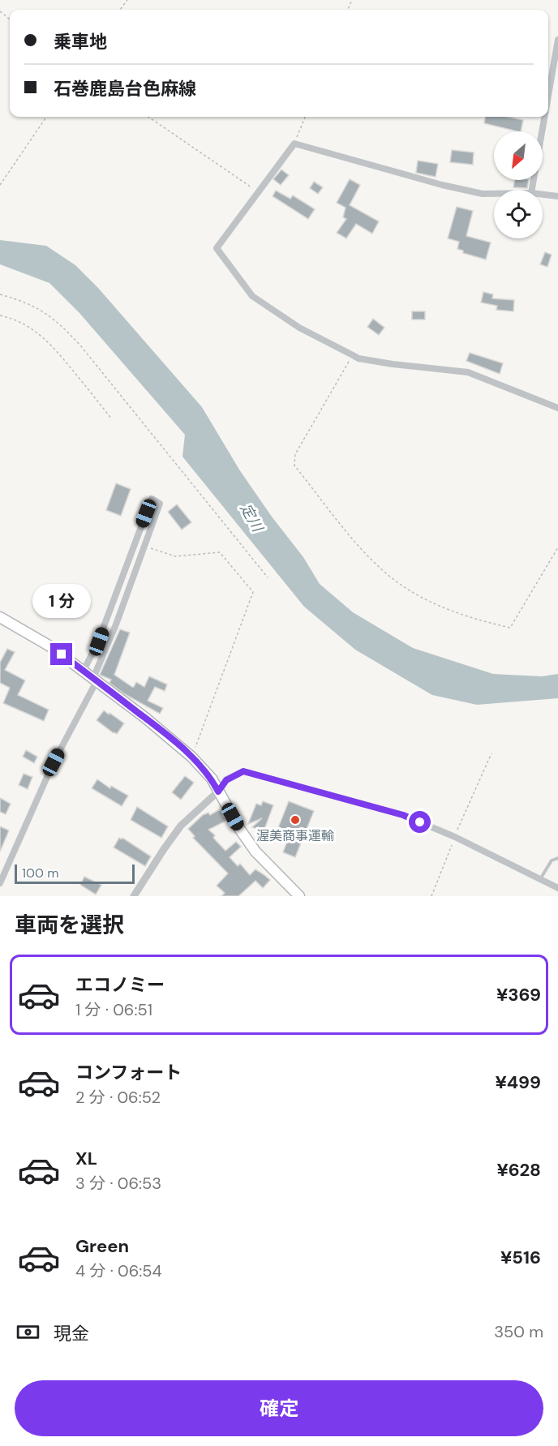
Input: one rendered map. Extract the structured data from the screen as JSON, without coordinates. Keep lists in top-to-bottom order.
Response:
{
  "water": ["定川"],
  "places": ["渥美商事運輸"],
  "scale_bar": "100 m",
  "north": "bottom left",
  "page": {
    "banner": ["乗車地", "石巻鹿島台色麻線"],
    "bubble": "1 分",
    "scale": "100 m",
    "heading": "車両を選択",
    "list": [
      {
        "name": "エコノミー",
        "note": "1 分 · 06:51",
        "value": "¥369"
      },
      {
        "name": "コンフォート",
        "note": "2 分 · 06:52",
        "value": "¥499"
      },
      {
        "name": "XL",
        "note": "3 分 · 06:53",
        "value": "¥628"
      },
      {
        "name": "Green",
        "note": "4 分 · 06:54",
        "value": "¥516"
      }
    ],
    "pay": ["現金", "350 m"],
    "buttons": "確定"
  }
}
